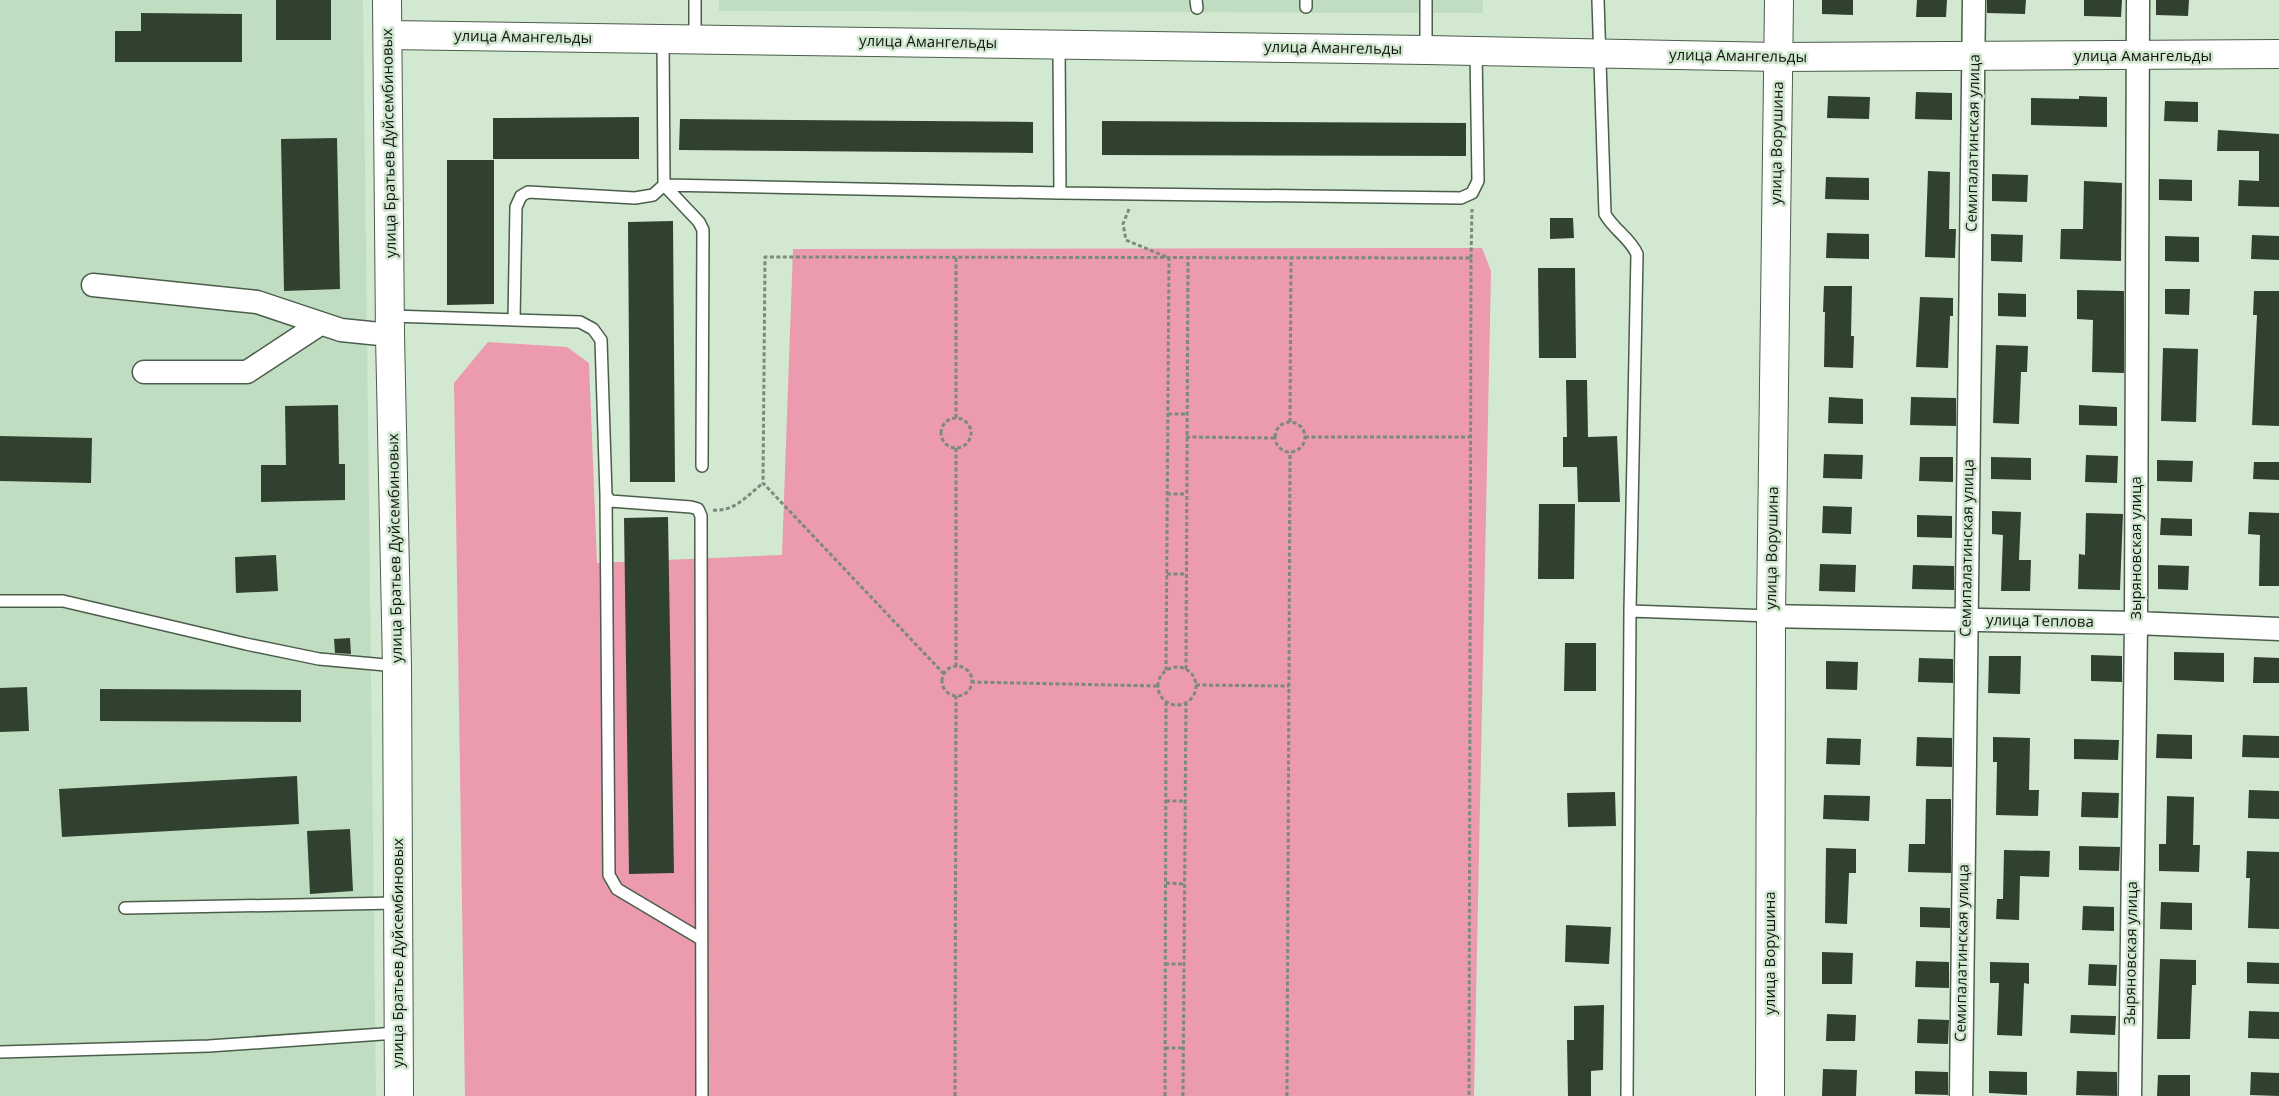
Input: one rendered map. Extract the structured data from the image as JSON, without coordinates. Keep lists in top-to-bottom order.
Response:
{
  "streets": {
    "street": [
      "улица Амангельды",
      "улица Братьев Дуйсембиновых",
      "улица Ворушина",
      "Семипалатинская улица",
      "Зыряновская улица",
      "улица Теплова"
    ]
  },
  "crossings": [
    ["улица Амангельды", "улица Братьев Дуйсембиновых"],
    ["улица Амангельды", "улица Ворушина"],
    ["улица Амангельды", "Семипалатинская улица"],
    ["улица Амангельды", "Зыряновская улица"],
    ["улица Ворушина", "улица Теплова"],
    ["Семипалатинская улица", "улица Теплова"],
    ["Зыряновская улица", "улица Теплова"]
  ]
}
